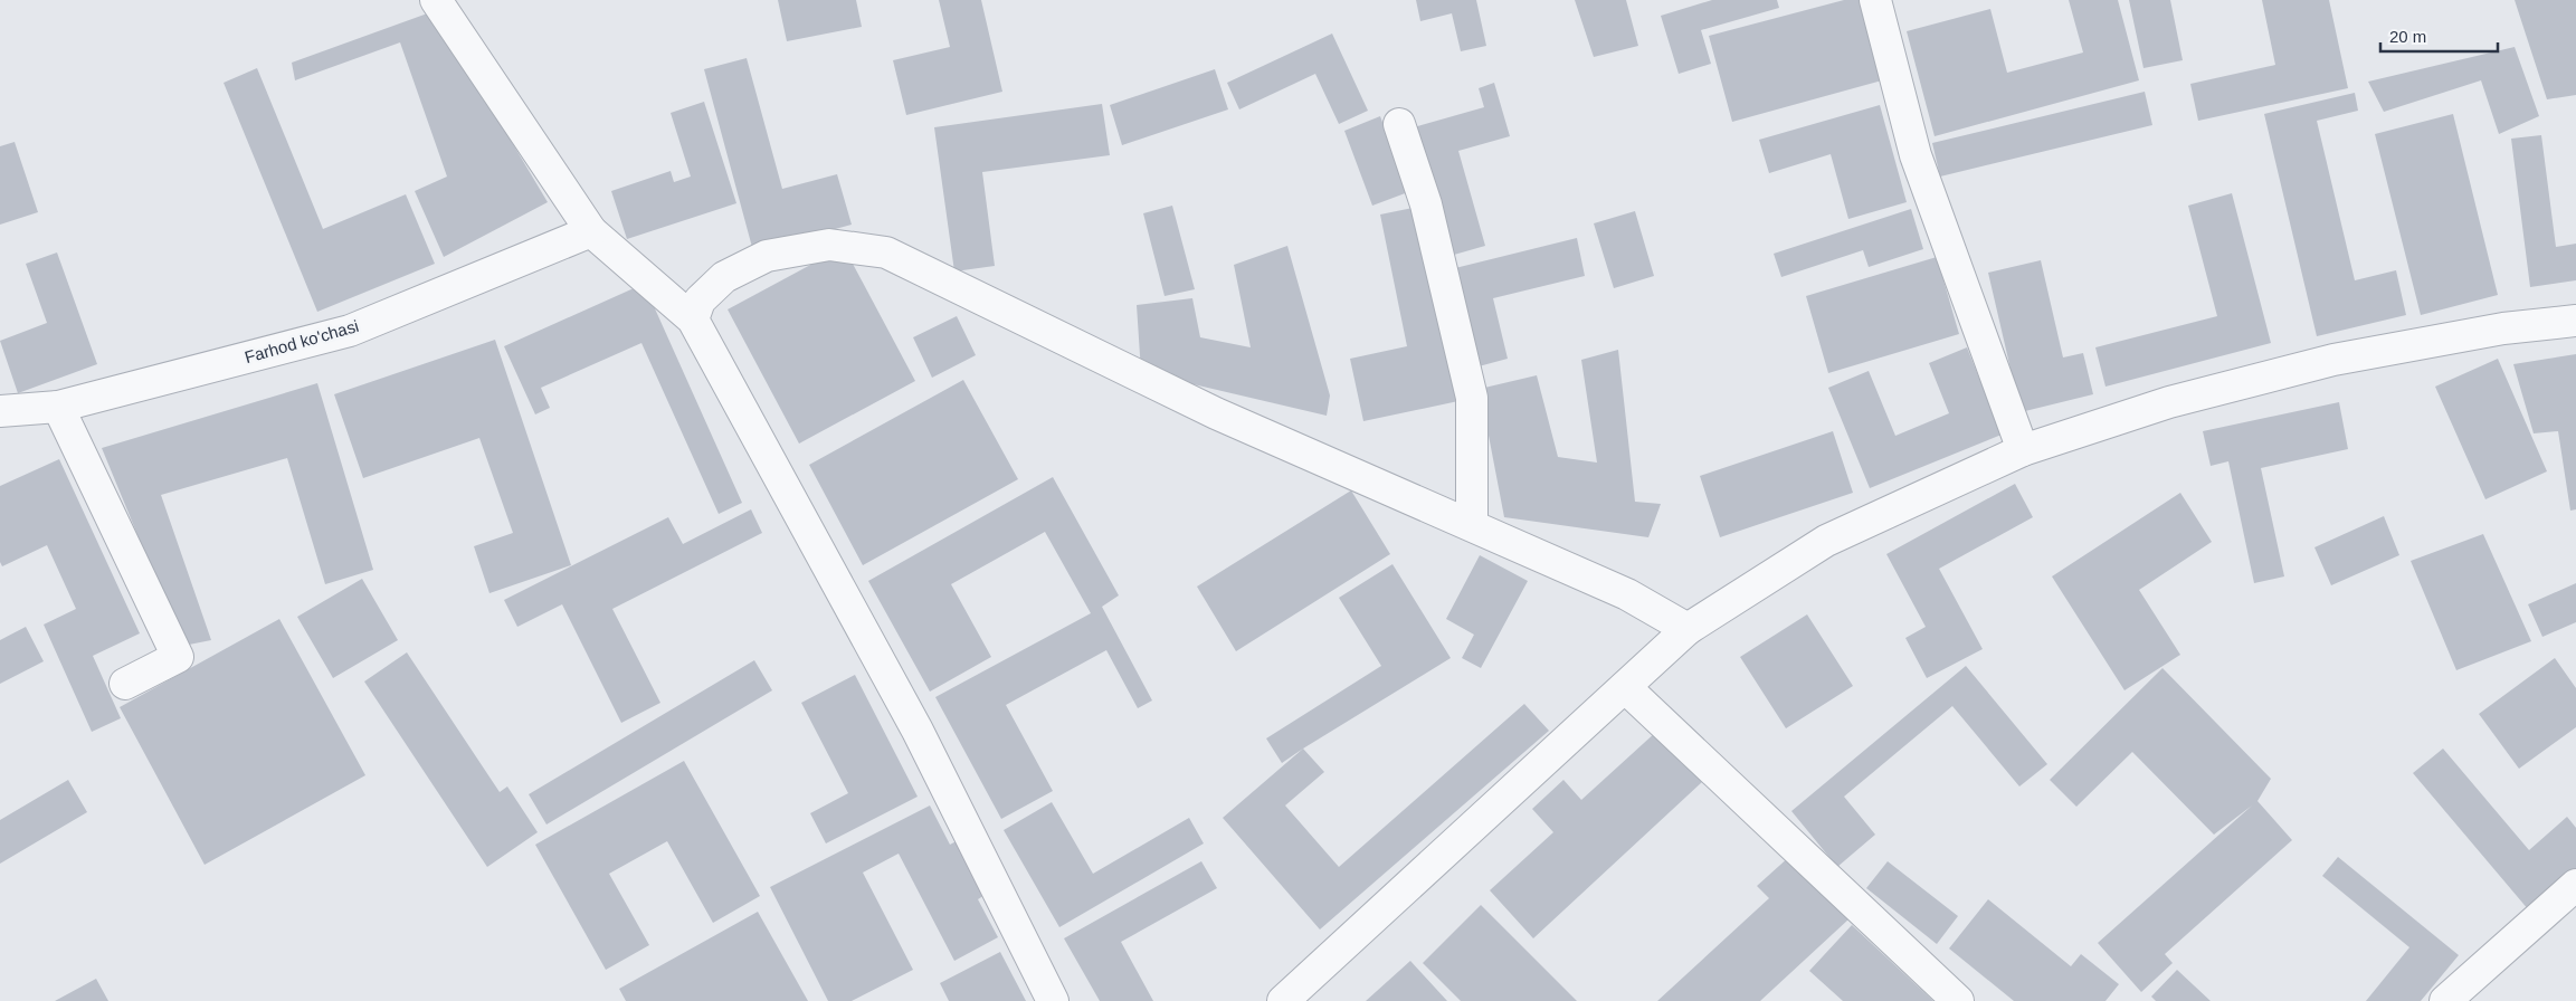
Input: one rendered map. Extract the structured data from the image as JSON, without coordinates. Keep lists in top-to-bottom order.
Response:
{
  "streets": {
    "street": ["Farhod ko'chasi"]
  },
  "scale_bar": "20 m"
}
